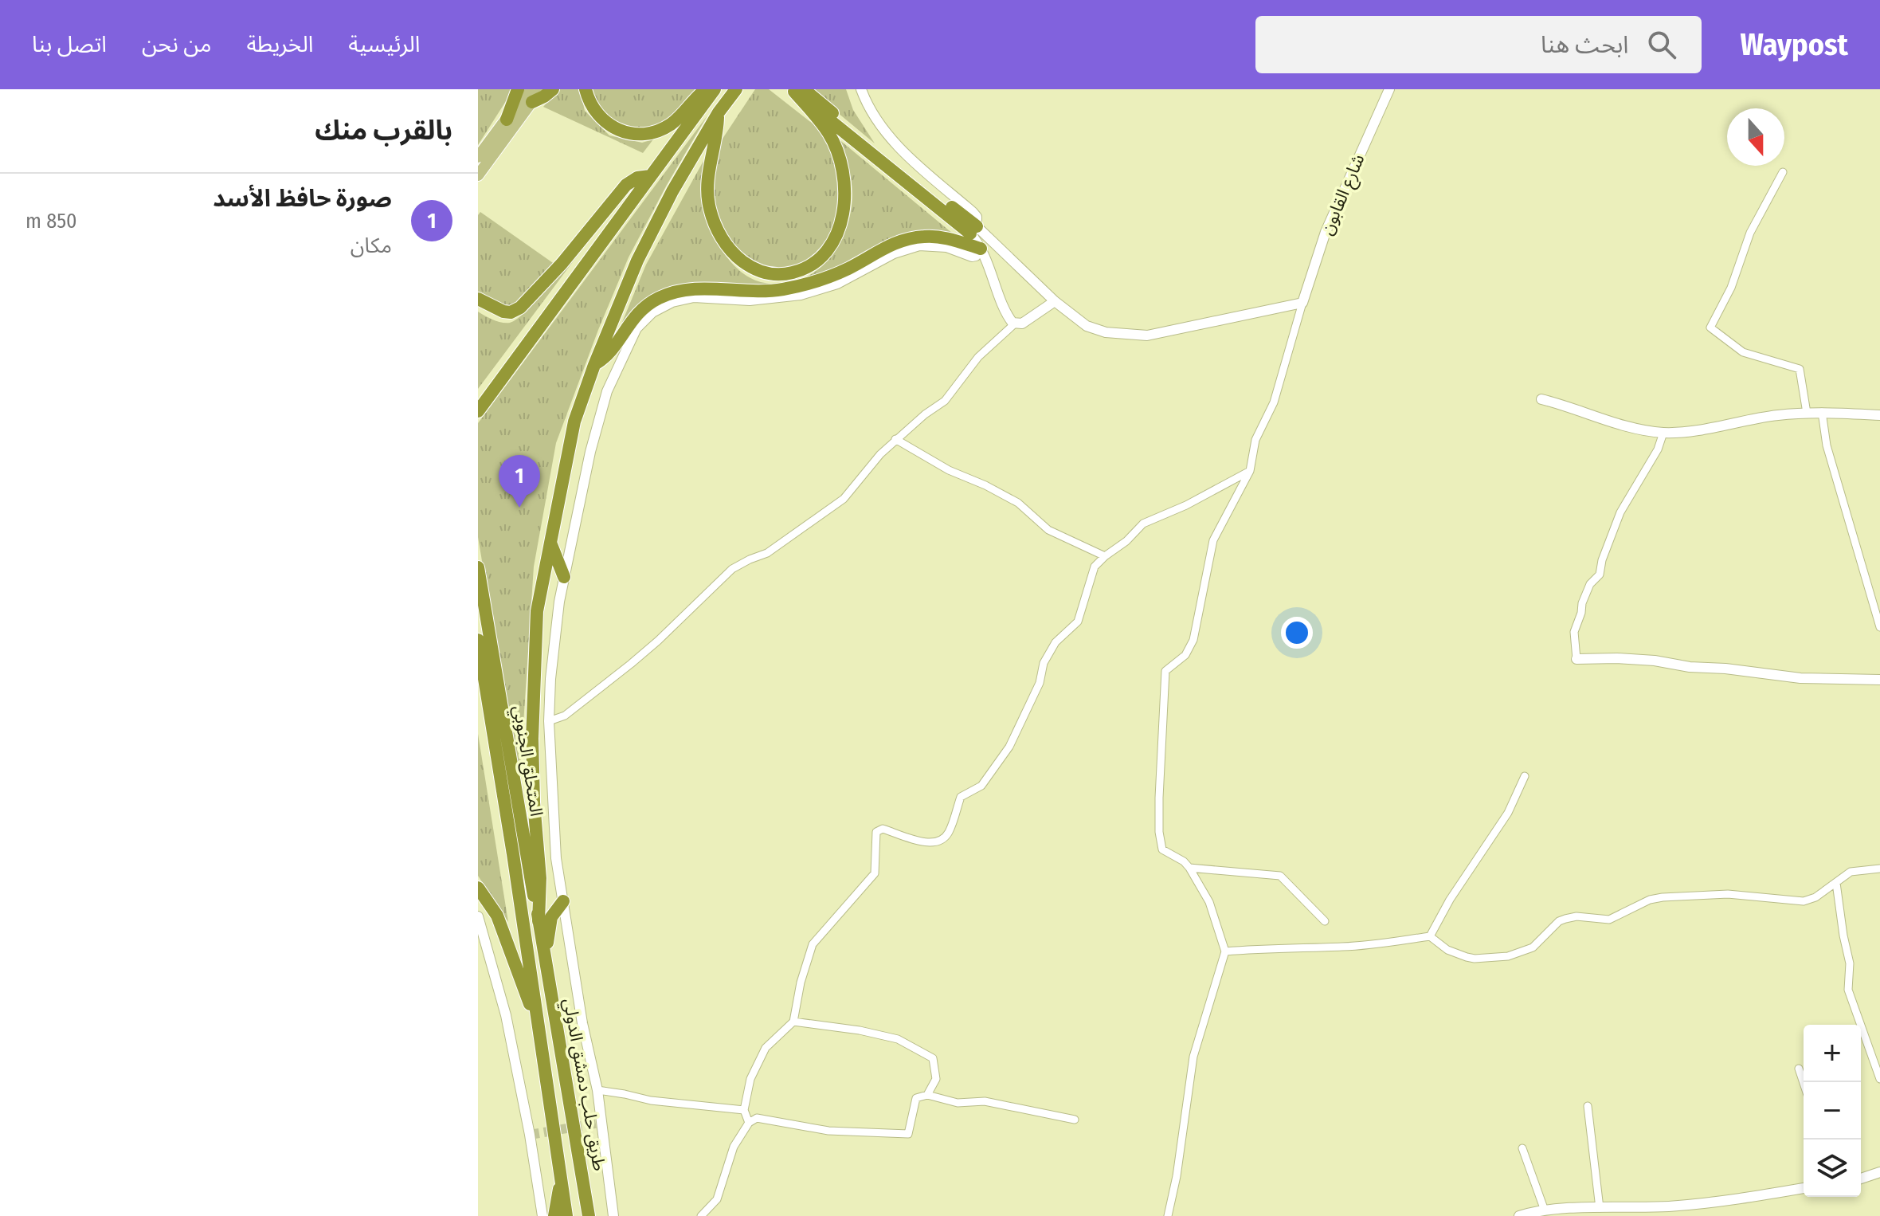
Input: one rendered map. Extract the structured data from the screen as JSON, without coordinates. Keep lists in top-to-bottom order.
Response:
{
  "streets": {
    "highway": ["المتحلق الجنوبي", "طريق حلب دمشق الدولي"],
    "street": ["شارع القابون"]
  },
  "crossings": [
    ["المتحلق الجنوبي", "طريق حلب دمشق الدولي"]
  ],
  "north": "bottom",
  "page": {
    "header": "Waypost",
    "search": "ابحث هنا",
    "nav": [
      "الرئيسية",
      "الخريطة",
      "من نحن",
      "اتصل بنا"
    ],
    "heading": "بالقرب منك",
    "list": [
      {
        "mark": "1",
        "name": "صورة حافظ الأسد",
        "note": "مكان",
        "value": "850 m"
      }
    ],
    "pins": "1",
    "map_buttons": ["+", "−"]
  }
}
